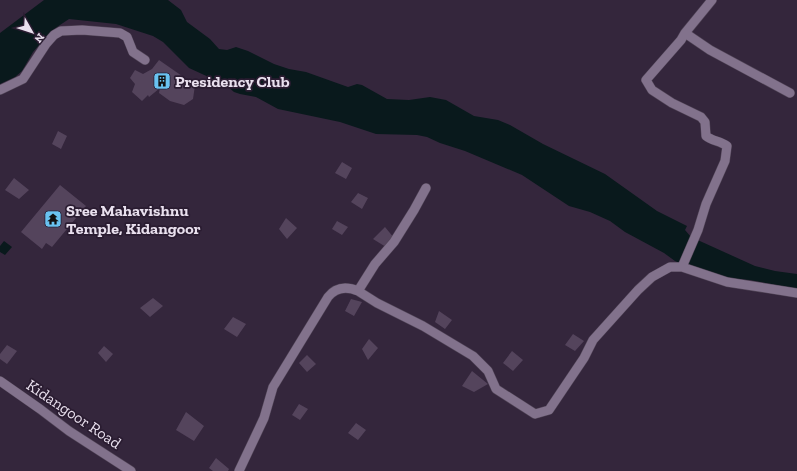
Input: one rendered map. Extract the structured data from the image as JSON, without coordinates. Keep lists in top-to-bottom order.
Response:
{
  "streets": {
    "street": ["Kidangoor Road"]
  },
  "places": {
    "building": ["Presidency Club"],
    "temple": ["Sree Mahavishnu Temple, Kidangoor"]
  },
  "north": "bottom right"
}
